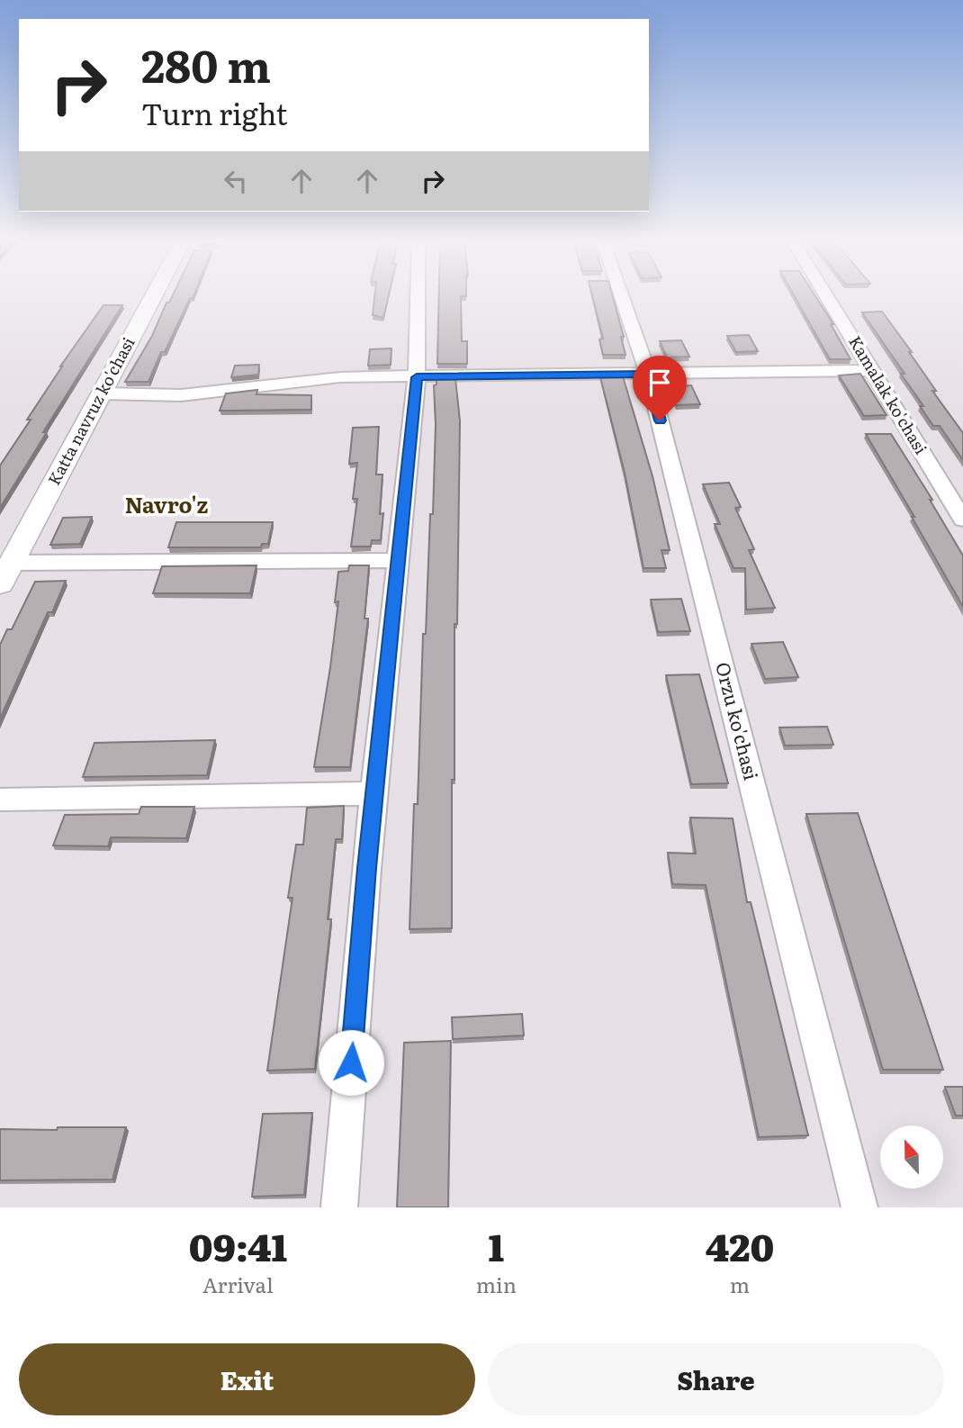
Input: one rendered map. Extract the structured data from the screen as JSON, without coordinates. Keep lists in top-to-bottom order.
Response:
{
  "streets": {
    "street": ["Kamalak ko'chasi", "Katta navruz ko'chasi", "Orzu ko'chasi"]
  },
  "districts": ["Navro'z"],
  "north": "top",
  "page": {
    "turn": ["280 m", "Turn right"],
    "eta": [
      "09:41",
      "Arrival",
      "1",
      "min",
      "420",
      "m"
    ],
    "buttons": ["Exit", "Share"]
  }
}
